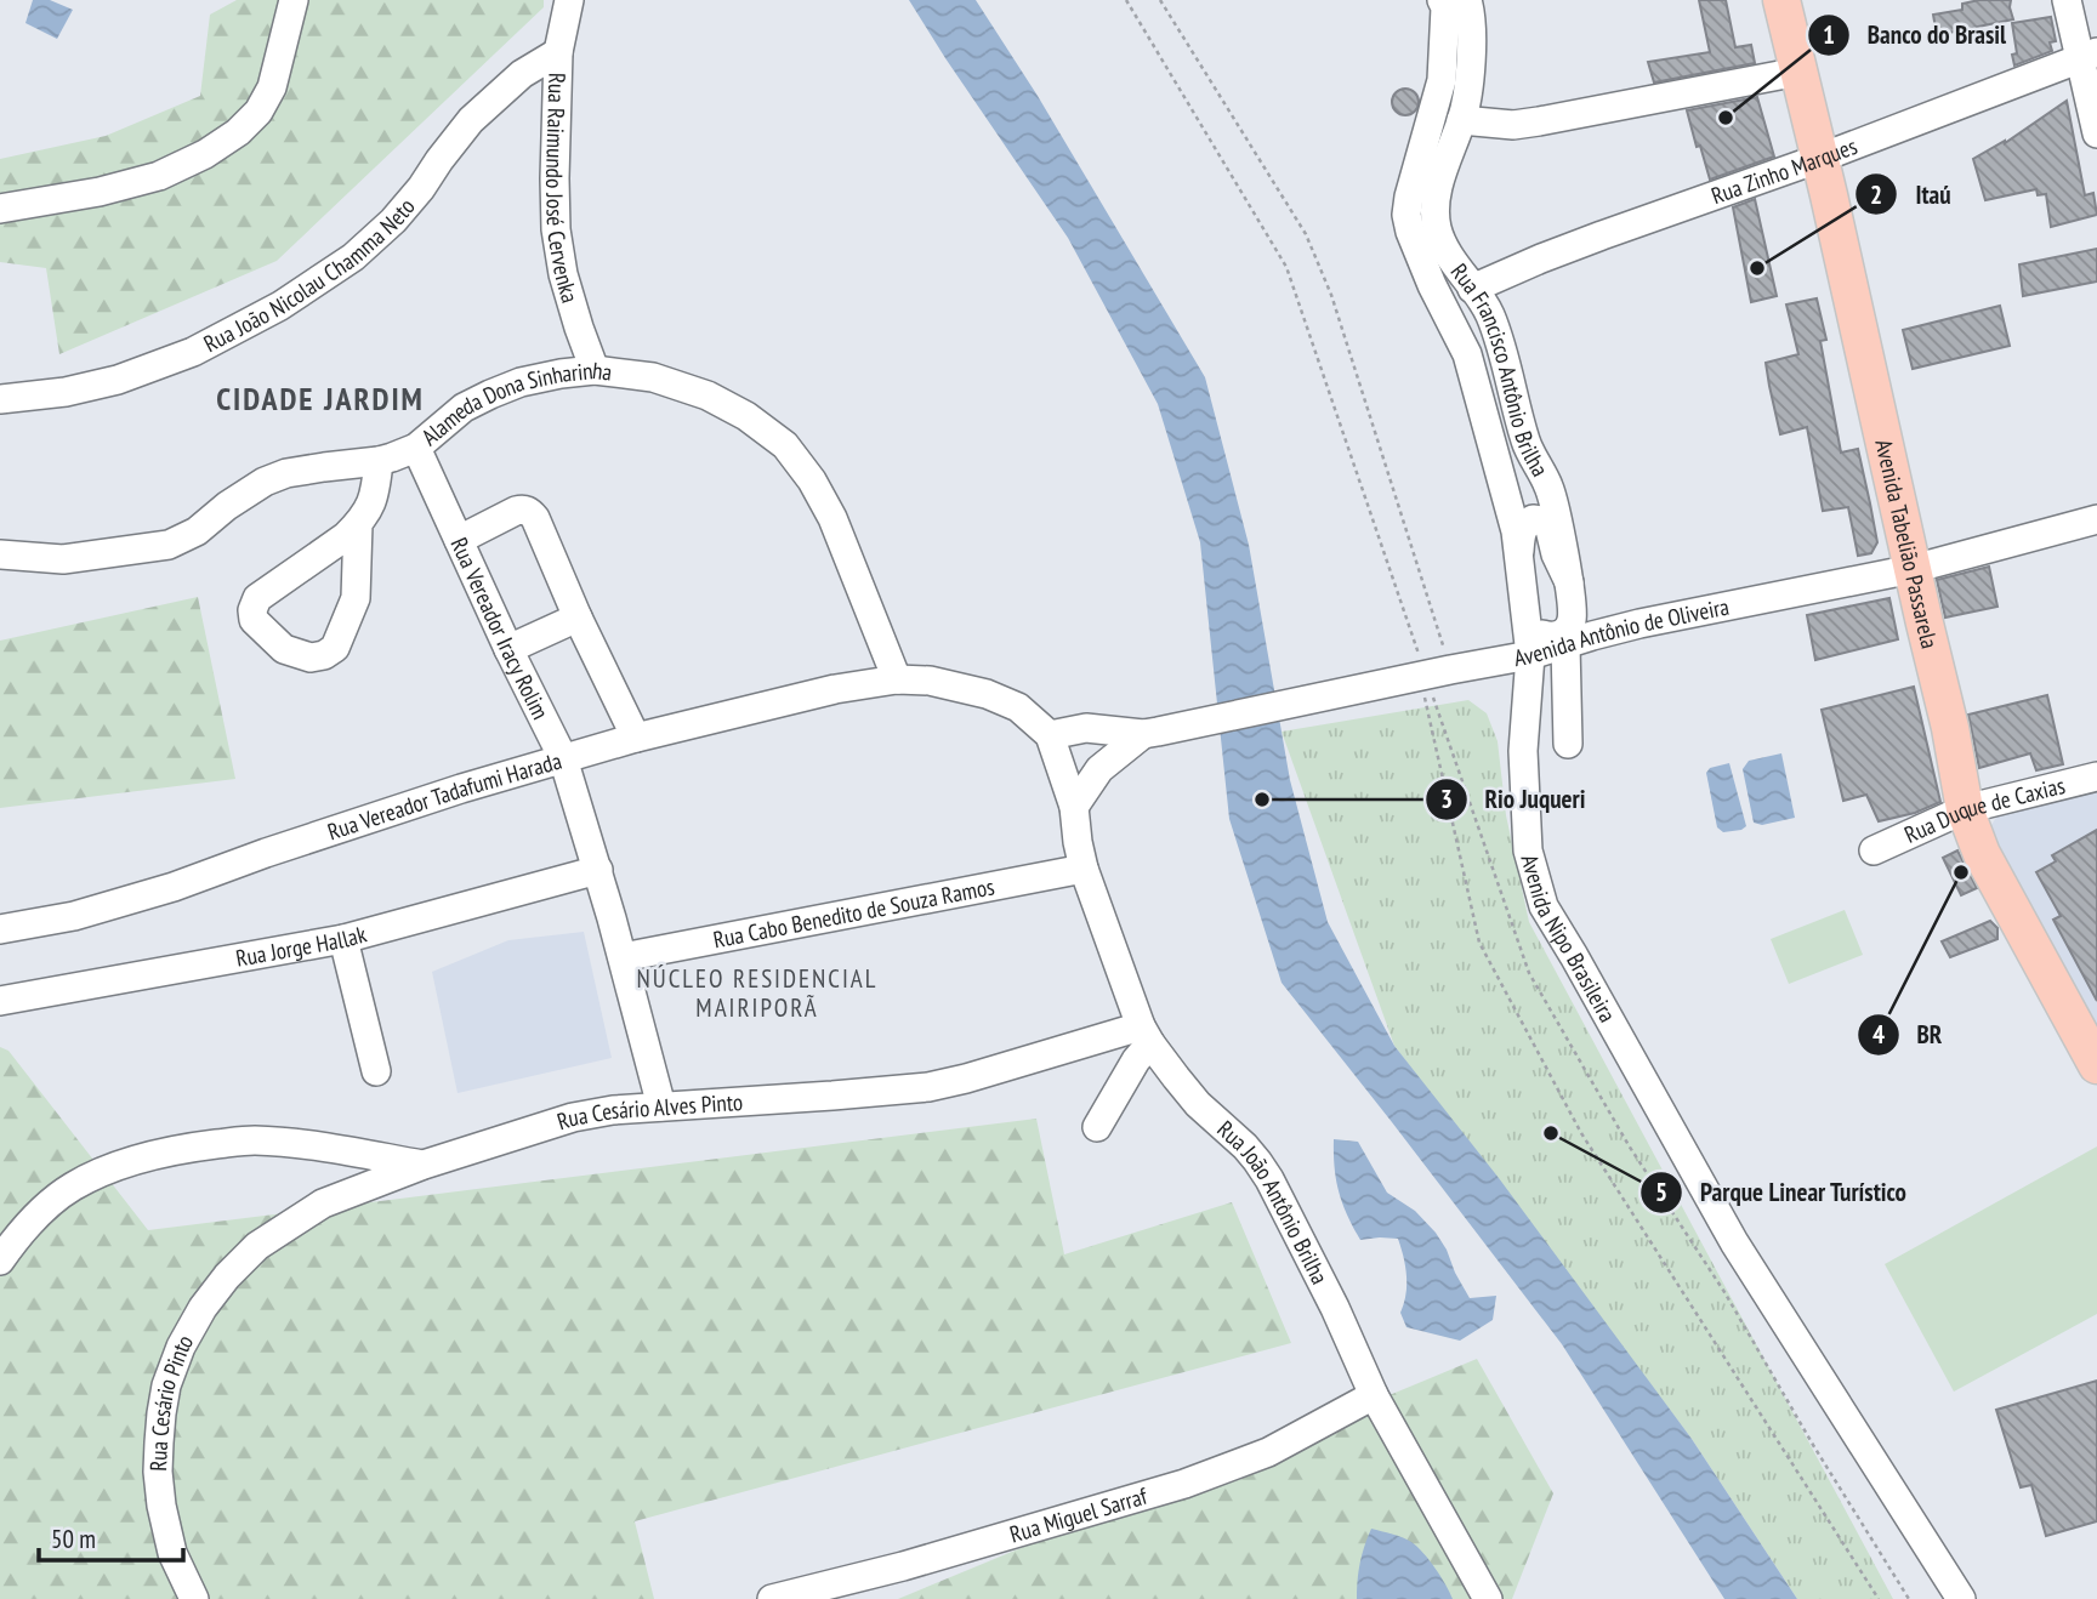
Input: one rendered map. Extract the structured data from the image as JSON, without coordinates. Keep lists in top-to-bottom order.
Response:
{
  "streets": {
    "main road": ["Avenida Tabelião Passarela"],
    "street": [
      "Rua Zinho Marques",
      "Rua Raimundo José Cervenka",
      "Rua João Nicolau Chamma Neto",
      "Rua Francisco Antônio Brilha",
      "Alameda Dona Sinharinha",
      "Rua Vereador Iracy Rolim",
      "Avenida Antônio de Oliveira",
      "Rua Vereador Tadafumi Harada",
      "Rua Duque de Caxias",
      "Rua Cabo Benedito de Souza Ramos",
      "Avenida Nipo Brasileira",
      "Rua Jorge Hallak",
      "Rua Cesário Alves Pinto",
      "Rua João Antônio Brilha",
      "Rua Cesário Pinto",
      "Rua Miguel Sarraf"
    ]
  },
  "crossings": [
    ["Rua Zinho Marques", "Rua Francisco Antônio Brilha"],
    ["Rua Zinho Marques", "Avenida Tabelião Passarela"],
    ["Rua Raimundo José Cervenka", "Rua João Nicolau Chamma Neto"],
    ["Rua Raimundo José Cervenka", "Alameda Dona Sinharinha"],
    ["Rua Francisco Antônio Brilha", "Avenida Nipo Brasileira"],
    ["Alameda Dona Sinharinha", "Rua Vereador Iracy Rolim"],
    ["Alameda Dona Sinharinha", "Rua Vereador Tadafumi Harada"],
    ["Avenida Tabelião Passarela", "Avenida Antônio de Oliveira"],
    ["Avenida Tabelião Passarela", "Rua Duque de Caxias"],
    ["Rua Vereador Iracy Rolim", "Rua Vereador Tadafumi Harada"],
    ["Rua Vereador Iracy Rolim", "Rua Cabo Benedito de Souza Ramos"],
    ["Rua Vereador Iracy Rolim", "Rua Jorge Hallak"],
    ["Rua Vereador Iracy Rolim", "Rua Cesário Alves Pinto"],
    ["Avenida Antônio de Oliveira", "Rua Vereador Tadafumi Harada"],
    ["Avenida Antônio de Oliveira", "Avenida Nipo Brasileira"],
    ["Avenida Antônio de Oliveira", "Rua João Antônio Brilha"],
    ["Rua Vereador Tadafumi Harada", "Rua João Antônio Brilha"],
    ["Rua Cabo Benedito de Souza Ramos", "Rua João Antônio Brilha"],
    ["Rua Cesário Alves Pinto", "Rua João Antônio Brilha"],
    ["Rua Cesário Alves Pinto", "Rua Cesário Pinto"],
    ["Rua João Antônio Brilha", "Rua Miguel Sarraf"]
  ],
  "districts": ["CIDADE JARDIM", "NÚCLEO RESIDENCIAL MAIRIPORÃ"],
  "places": [
    "Banco do Brasil",
    "Itaú",
    "Rio Juqueri",
    "BR",
    "Parque Linear Turístico"
  ],
  "scale_bar": "50 m"
}
